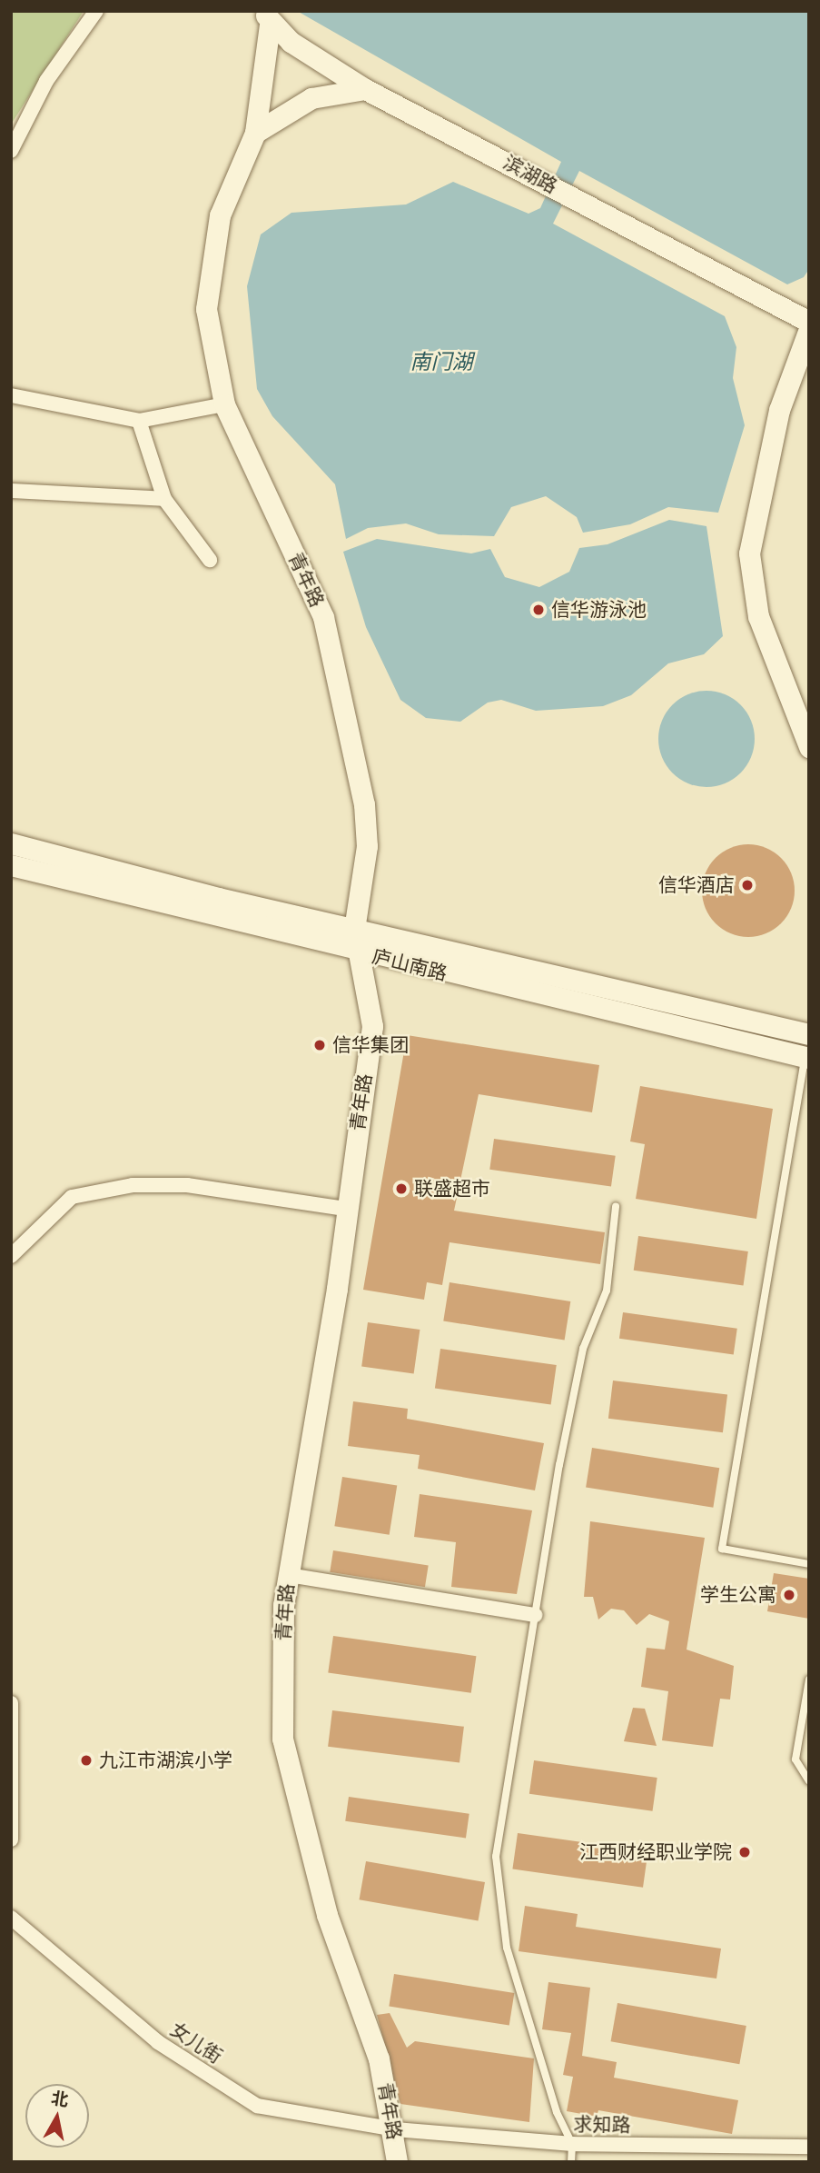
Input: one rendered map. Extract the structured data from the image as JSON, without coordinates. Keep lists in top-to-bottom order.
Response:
{
  "streets": {
    "main road": ["滨湖路", "青年路", "庐山南路"],
    "street": ["女儿街", "求知路"]
  },
  "crossings": [
    ["滨湖路", "青年路"],
    ["青年路", "庐山南路"],
    ["青年路", "女儿街"],
    ["青年路", "求知路"],
    ["女儿街", "求知路"]
  ],
  "water": ["南门湖"],
  "places": [
    "信华游泳池",
    "信华酒店",
    "信华集团",
    "联盛超市",
    "学生公寓",
    "九江市湖滨小学",
    "江西财经职业学院"
  ],
  "north": "top"
}
